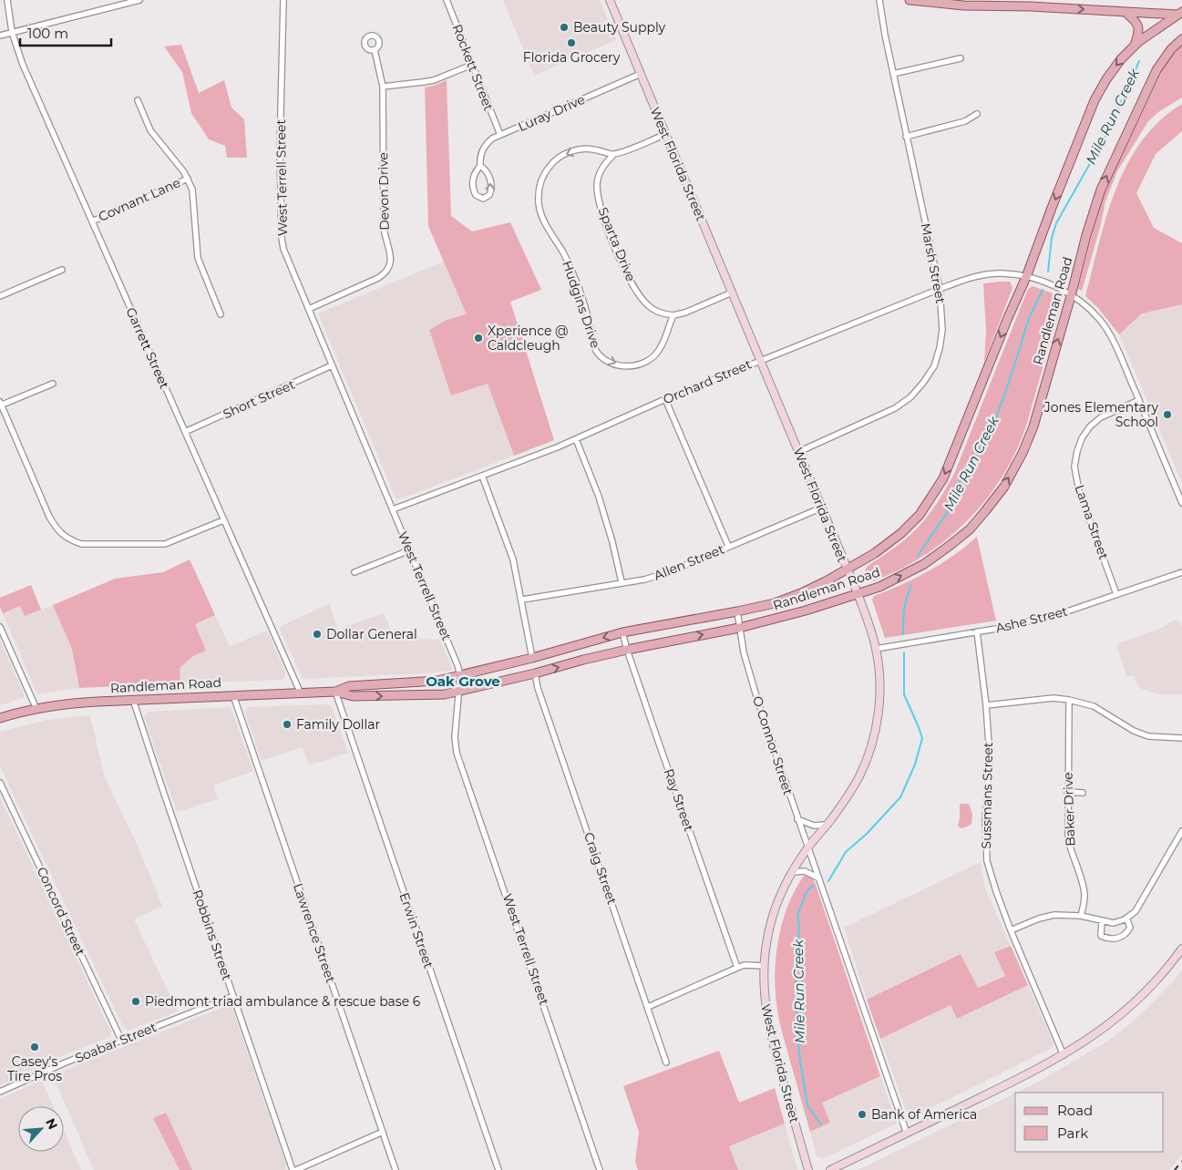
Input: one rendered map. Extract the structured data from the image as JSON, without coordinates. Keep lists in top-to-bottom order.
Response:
{
  "streets": {
    "main road": ["West Florida Street", "Randleman Road"],
    "street": [
      "Rockett Street",
      "Luray Drive",
      "West Terrell Street",
      "Devon Drive",
      "Covnant Lane",
      "Sparta Drive",
      "Marsh Street",
      "Hudgins Drive",
      "Garrett Street",
      "Orchard Street",
      "Short Street",
      "Lama Street",
      "Allen Street",
      "Ashe Street",
      "O Connor Street",
      "Sussmans Street",
      "Ray Street",
      "Baker Drive",
      "Craig Street",
      "Concord Street",
      "Erwin Street",
      "Lawrence Street",
      "Robbins Street",
      "Soabar Street"
    ]
  },
  "crossings": [
    ["Rockett Street", "Luray Drive"],
    ["Luray Drive", "West Florida Street"],
    ["West Florida Street", "Marsh Street"],
    ["West Florida Street", "Randleman Road"],
    ["West Florida Street", "Orchard Street"],
    ["West Florida Street", "Allen Street"],
    ["West Florida Street", "Ashe Street"],
    ["West Florida Street", "O Connor Street"],
    ["West Terrell Street", "Devon Drive"],
    ["West Terrell Street", "Randleman Road"],
    ["West Terrell Street", "Orchard Street"],
    ["West Terrell Street", "Short Street"],
    ["Covnant Lane", "Garrett Street"],
    ["Sparta Drive", "Hudgins Drive"],
    ["Marsh Street", "Orchard Street"],
    ["Randleman Road", "Garrett Street"],
    ["Randleman Road", "Orchard Street"],
    ["Randleman Road", "O Connor Street"],
    ["Randleman Road", "Ray Street"],
    ["Randleman Road", "Craig Street"],
    ["Randleman Road", "Erwin Street"],
    ["Randleman Road", "Lawrence Street"],
    ["Randleman Road", "Robbins Street"],
    ["Garrett Street", "Short Street"],
    ["Orchard Street", "Lama Street"],
    ["Lama Street", "Ashe Street"],
    ["Ashe Street", "Sussmans Street"],
    ["Concord Street", "Soabar Street"],
    ["Robbins Street", "Soabar Street"]
  ],
  "districts": ["Oak Grove"],
  "water": ["Mile Run Creek"],
  "places": [
    "Beauty Supply",
    "Florida Grocery",
    "Xperience @ Caldcleugh",
    "Jones Elementary School",
    "Dollar General",
    "Family Dollar",
    "Piedmont triad ambulance & rescue base 6",
    "Casey's Tire Pros",
    "Bank of America"
  ],
  "legend": ["Road", "Park"],
  "scale_bar": "100 m",
  "north": "top right"
}
